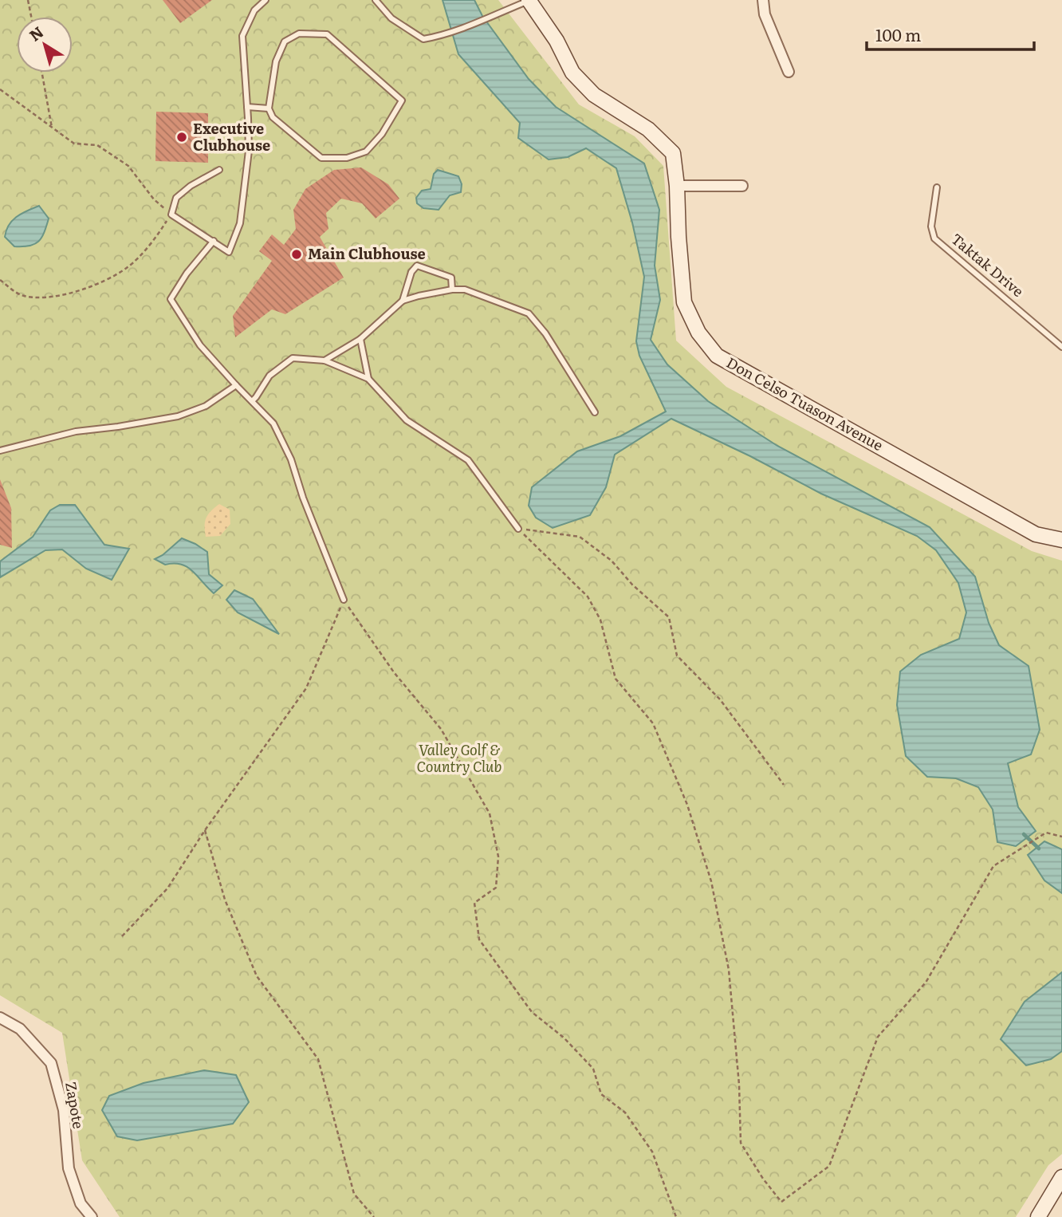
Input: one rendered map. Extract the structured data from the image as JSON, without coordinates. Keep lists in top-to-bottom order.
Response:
{
  "streets": {
    "street": ["Don Celso Tuason Avenue", "Zapote"],
    "lane": ["Taktak Drive"]
  },
  "parks": ["Valley Golf & Country Club"],
  "places": ["Executive Clubhouse", "Main Clubhouse"],
  "scale_bar": "100 m",
  "north": "top left"
}
